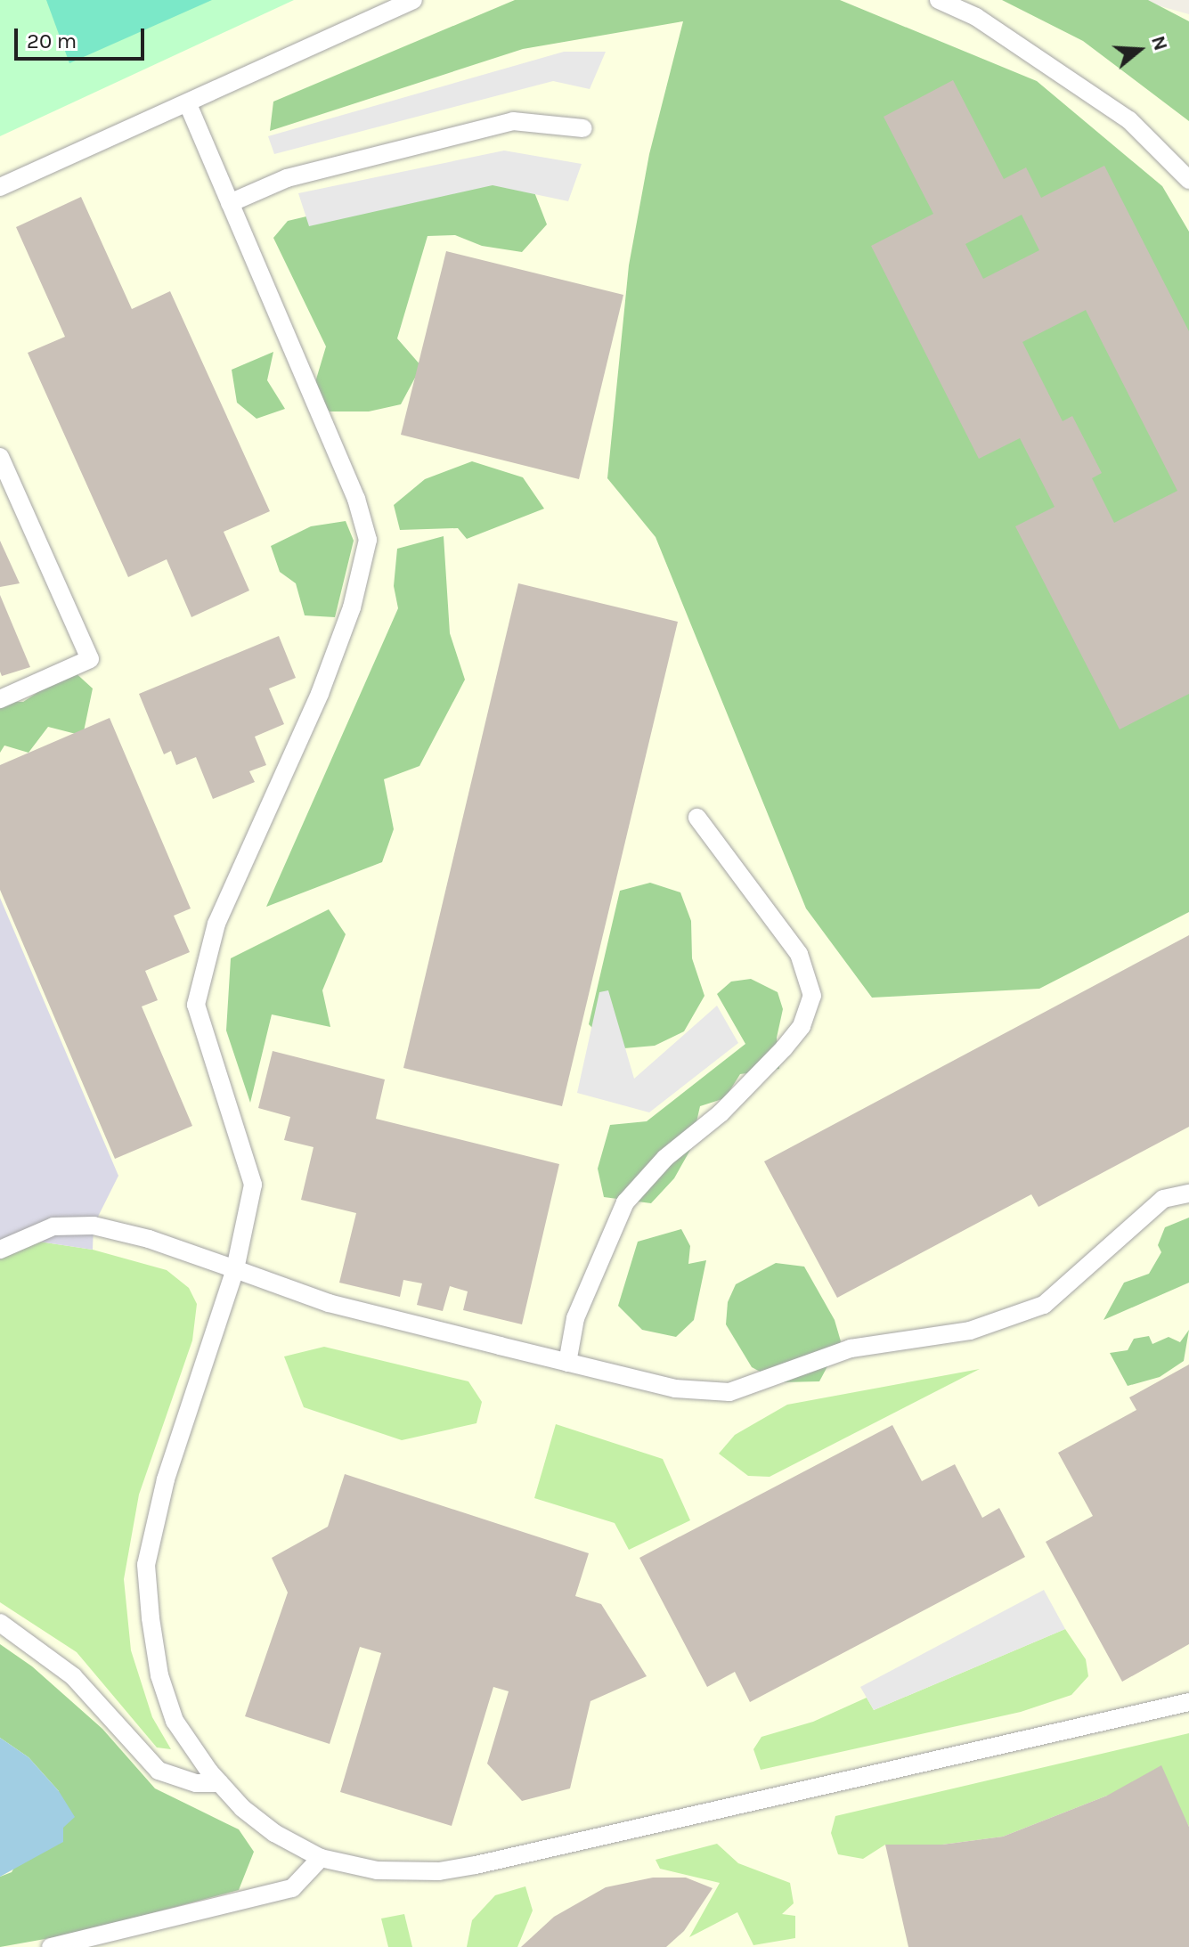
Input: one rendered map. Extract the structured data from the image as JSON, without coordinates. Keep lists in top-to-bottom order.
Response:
{
  "scale_bar": "20 m",
  "north": "right"
}
